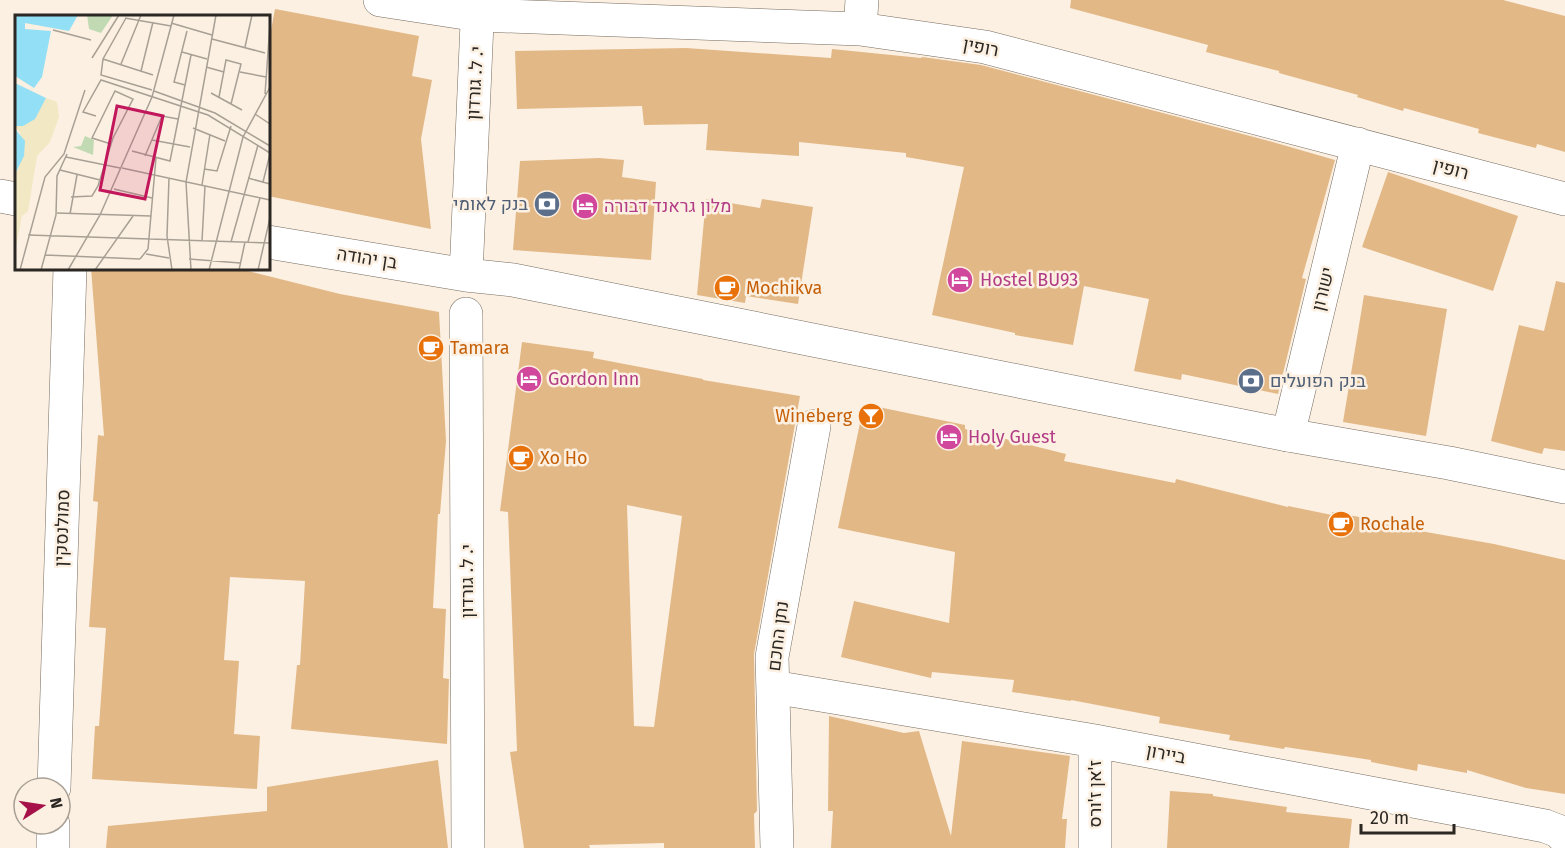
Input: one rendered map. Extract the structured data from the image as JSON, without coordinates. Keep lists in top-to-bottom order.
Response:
{
  "streets": {
    "street": [
      "רופין",
      "י. ל. גורדון",
      "בן יהודה",
      "ישורון",
      "סמולנסקין",
      "נתן החכם",
      "ביירון",
      "ז'אן ז'ורס"
    ]
  },
  "crossings": [
    ["רופין", "י. ל. גורדון"],
    ["רופין", "ישורון"],
    ["י. ל. גורדון", "בן יהודה"],
    ["בן יהודה", "ישורון"],
    ["נתן החכם", "ביירון"],
    ["ביירון", "ז'אן ז'ורס"]
  ],
  "places": {
    "bank": ["בנק לאומי", "בנק הפועלים"],
    "hotel": [
      "מלון גראנד דבורה",
      "Hostel BU93",
      "Gordon Inn",
      "Holy Guest"
    ],
    "cafe": [
      "Mochikva",
      "Tamara",
      "Xo Ho",
      "Rochale"
    ],
    "bar": ["Wineberg"]
  },
  "scale_bar": "20 m",
  "north": "right"
}
